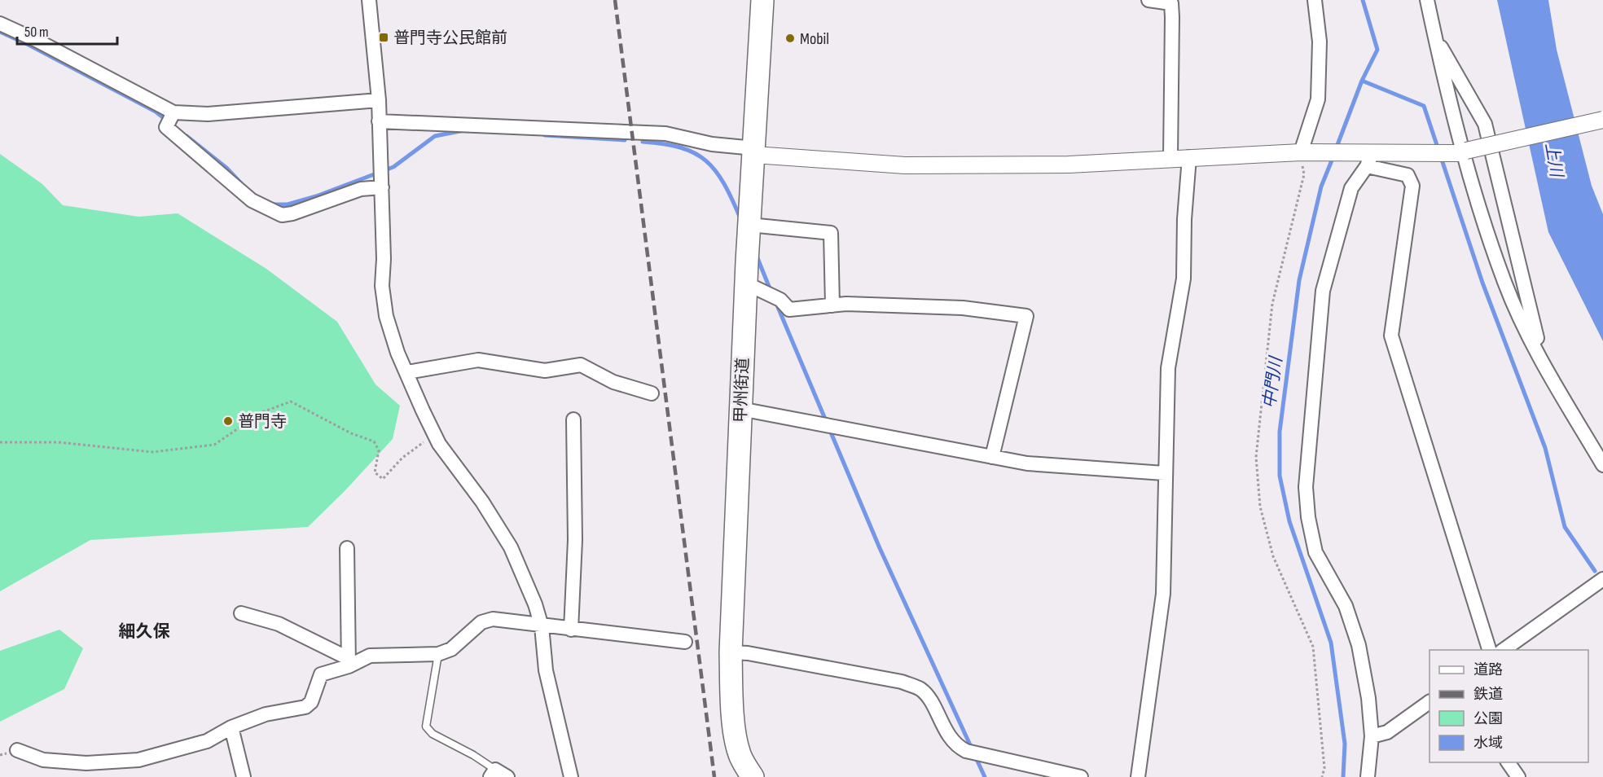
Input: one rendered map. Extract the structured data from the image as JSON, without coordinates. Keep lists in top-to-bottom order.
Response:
{
  "streets": {
    "highway": ["甲州街道"]
  },
  "districts": ["細久保"],
  "water": ["上川", "中門川"],
  "places": {
    "transit": ["普門寺公民館前"],
    "other": ["Mobil", "普門寺"]
  },
  "legend": [
    "道路",
    "鉄道",
    "公園",
    "水域"
  ],
  "scale_bar": "50 m"
}
